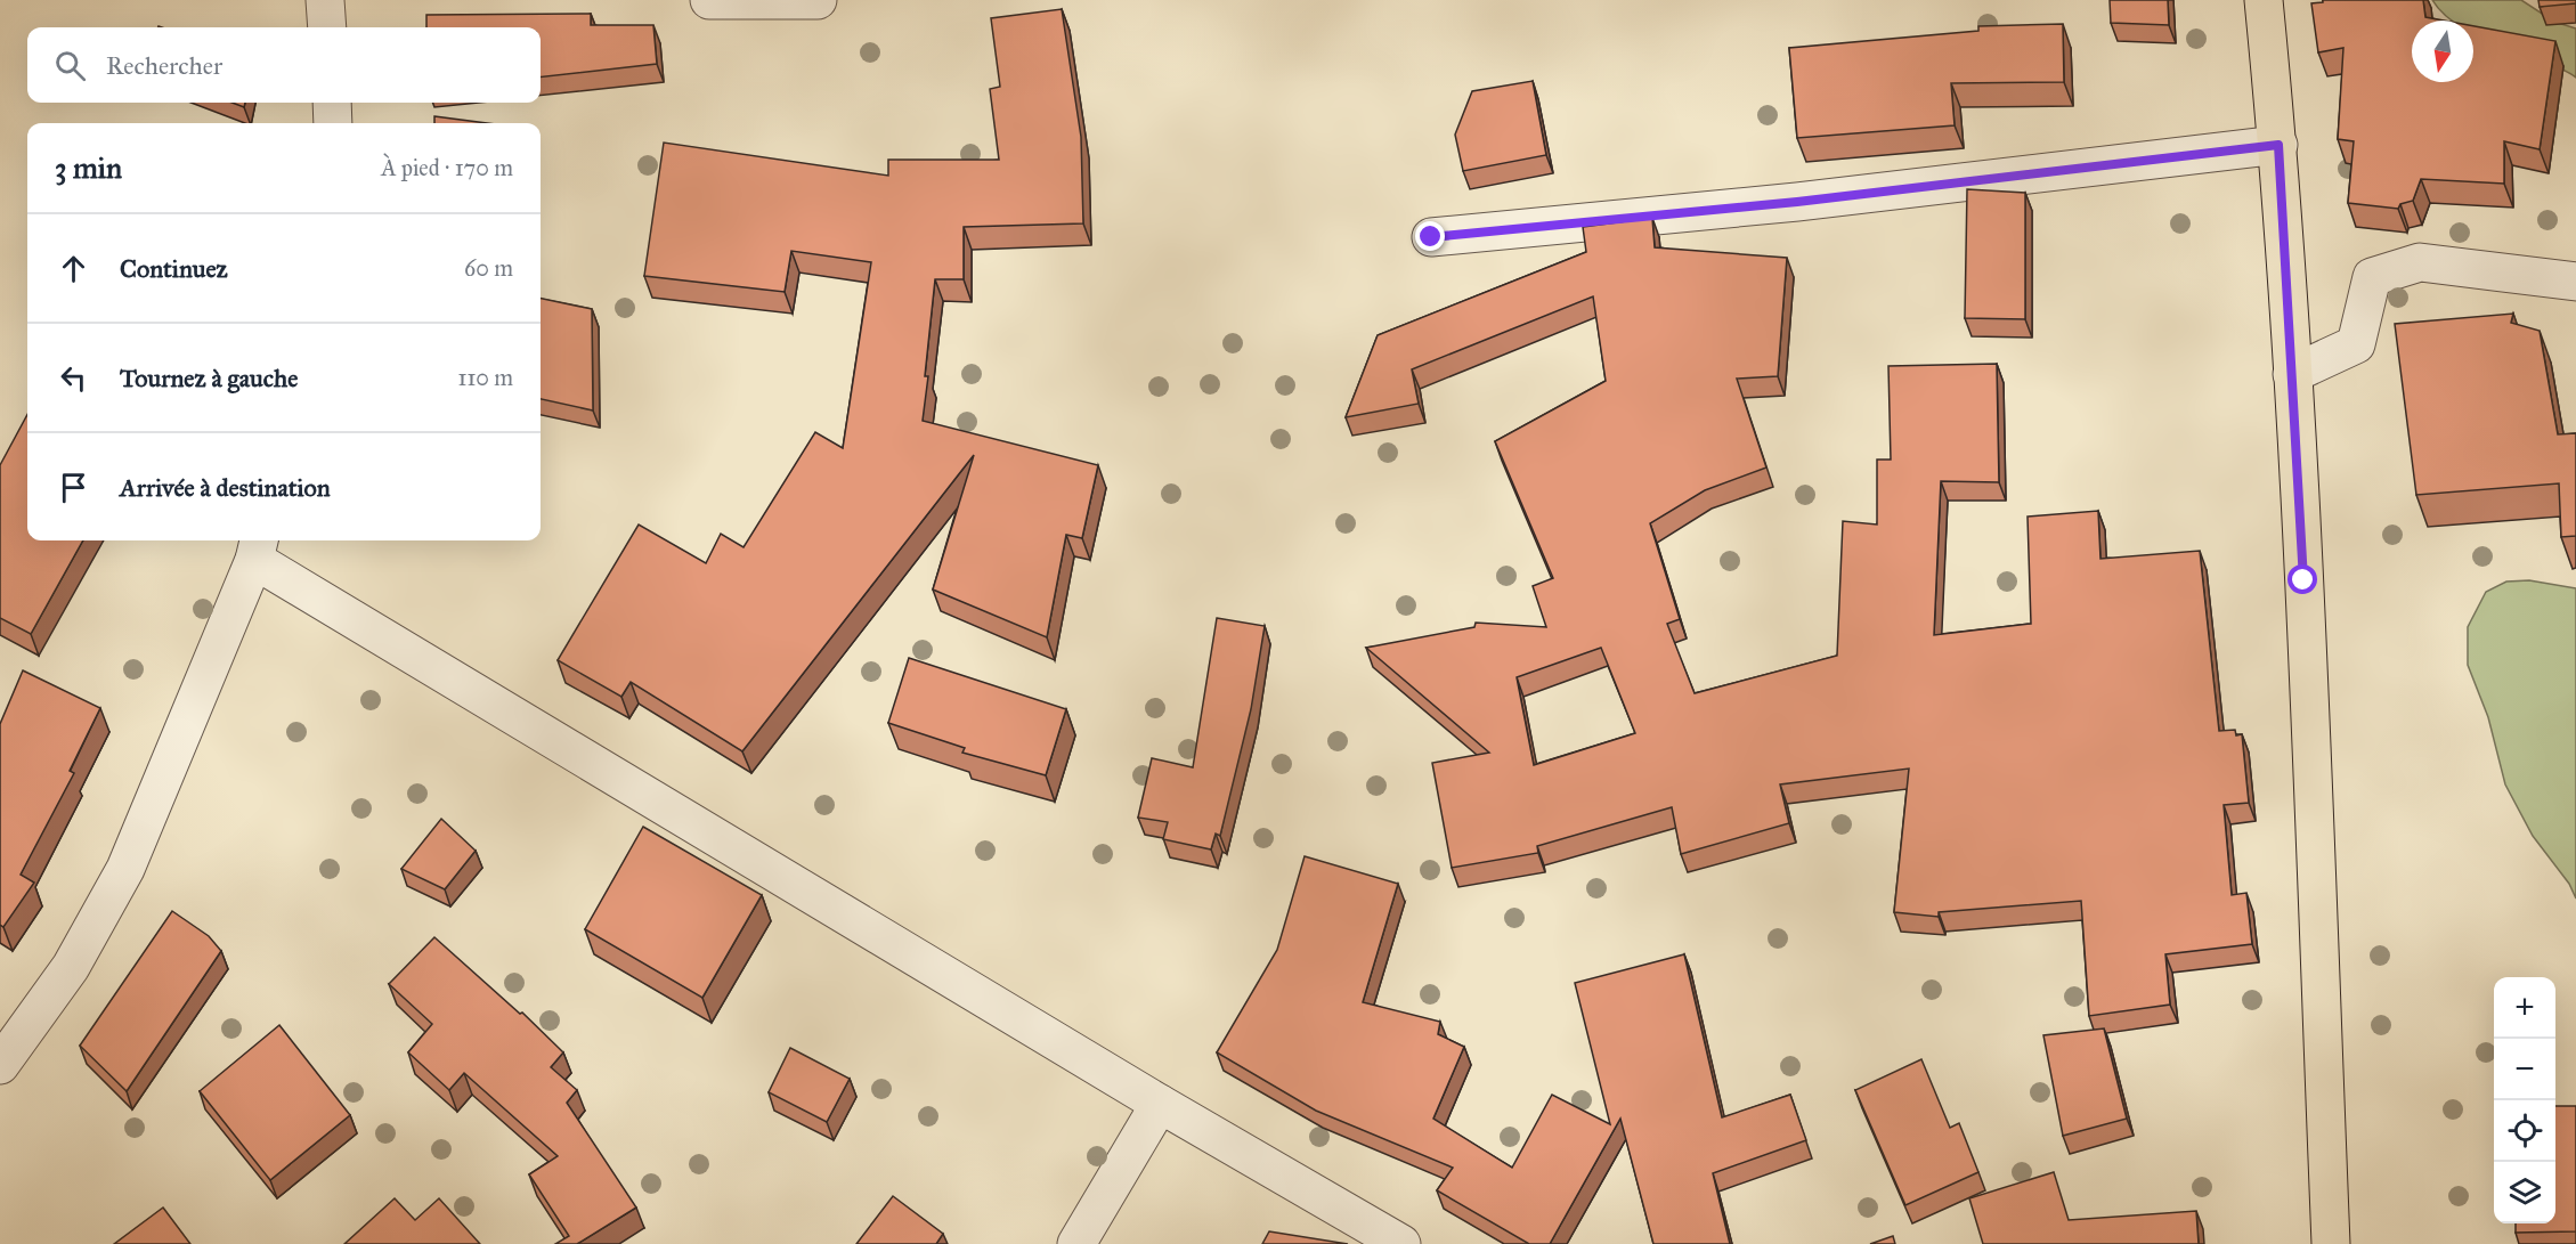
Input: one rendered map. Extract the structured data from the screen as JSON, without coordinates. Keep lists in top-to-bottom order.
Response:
{
  "north": "bottom",
  "page": {
    "search": "Rechercher",
    "heading": ["3 min", "À pied · 170 m"],
    "list": [
      ["Continuez", "60 m"],
      ["Tournez à gauche", "110 m"],
      "Arrivée à destination"
    ],
    "map_buttons": ["+", "−"]
  }
}
